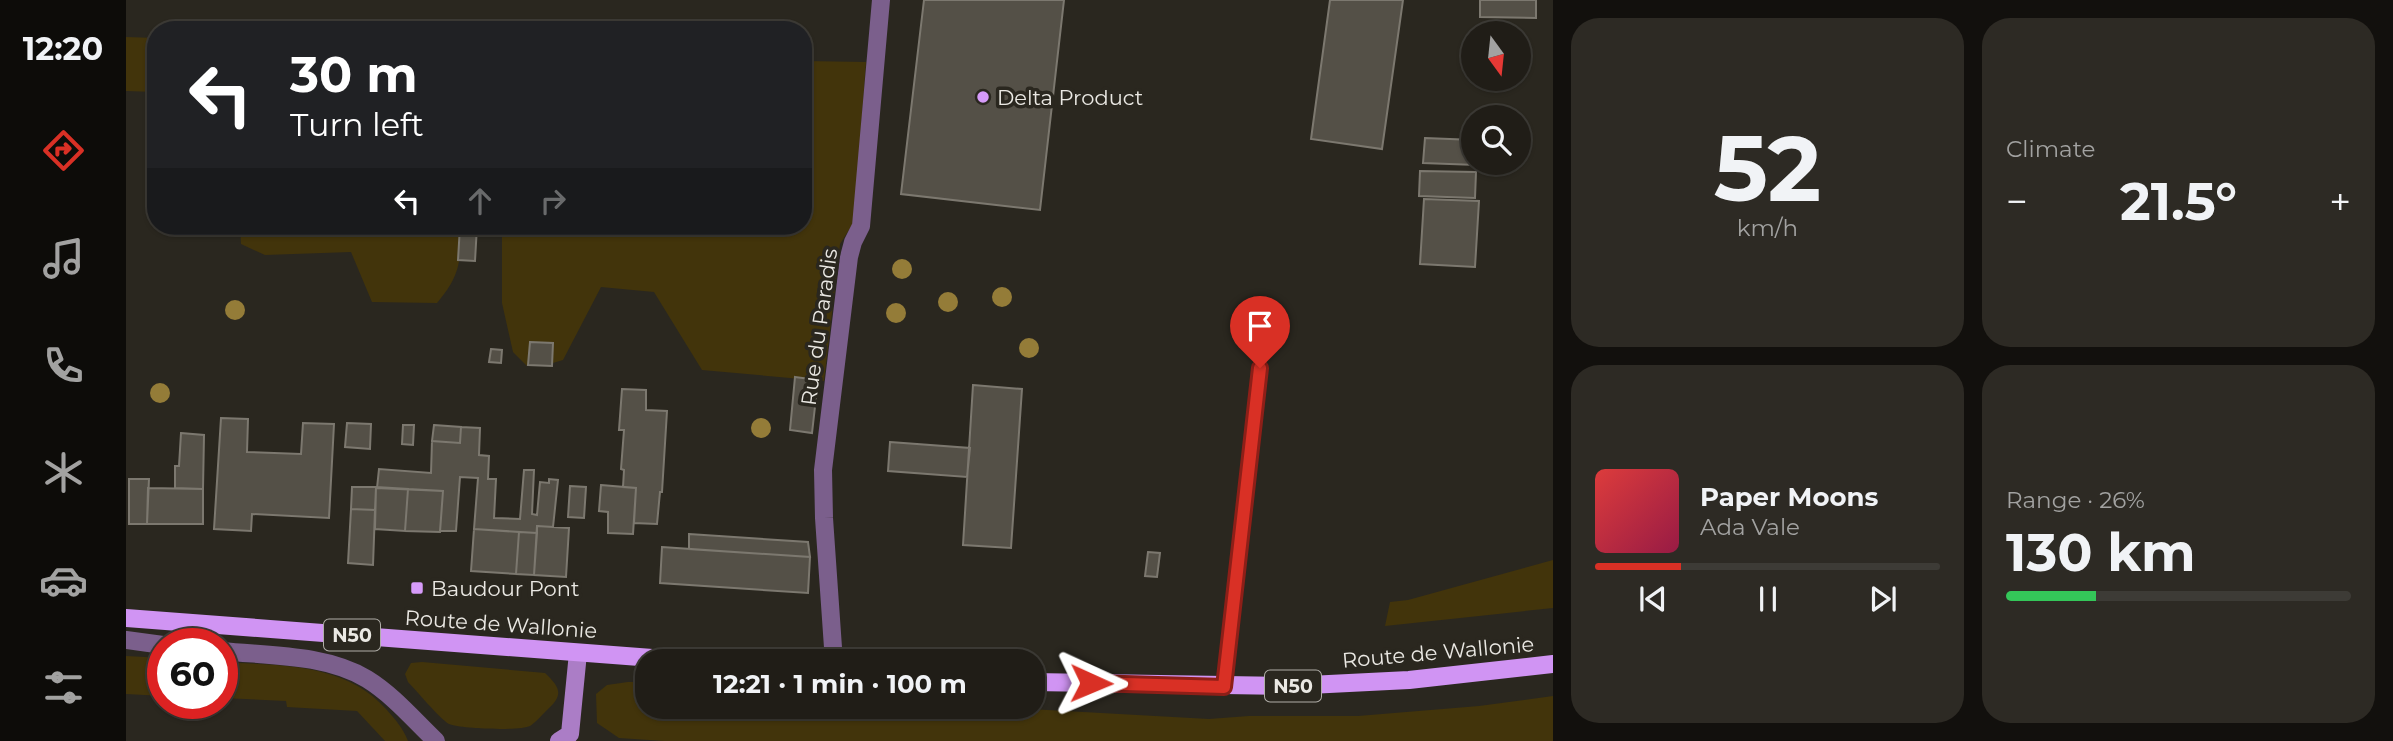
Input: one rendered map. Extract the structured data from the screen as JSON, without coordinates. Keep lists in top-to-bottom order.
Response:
{
  "streets": {
    "main road": ["Route de Wallonie", "N50"],
    "street": ["Rue du Paradis"]
  },
  "places": {
    "other": ["Delta Product"],
    "transit": ["Baudour Pont"]
  },
  "north": "bottom",
  "page": {
    "tabs": "12:20",
    "tile": [
      ["52", "km/h"],
      "Climate",
      ["Range · 26%", "130 km"]
    ],
    "turn": ["30 m", "Turn left"],
    "heat": ["−", "21.5°", "+"],
    "song": ["Paper Moons", "Ada Vale"],
    "limit": "60",
    "trip": "12:21 · 1 min · 100 m"
  }
}
